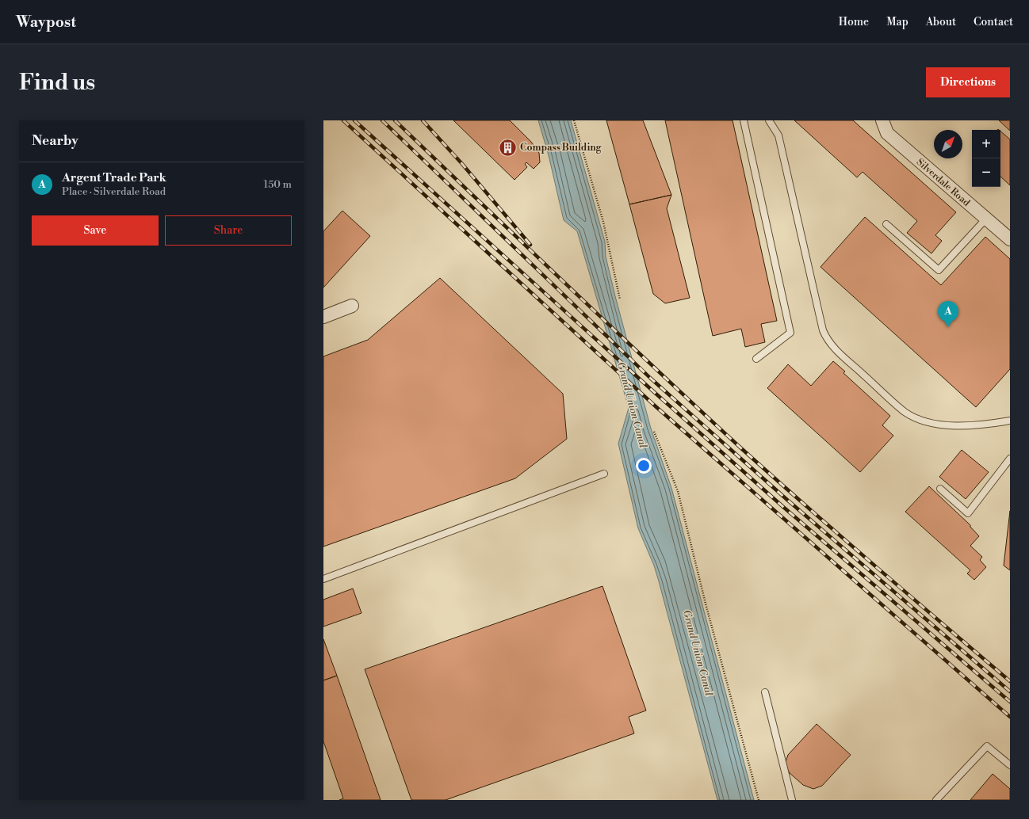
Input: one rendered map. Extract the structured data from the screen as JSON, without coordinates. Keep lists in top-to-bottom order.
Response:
{
  "streets": {
    "street": ["Silverdale Road"]
  },
  "water": ["Grand Union Canal"],
  "places": {
    "building": ["Compass Building"]
  },
  "north": "top right",
  "page": {
    "header": "Waypost",
    "nav": [
      "Home",
      "Map",
      "About",
      "Contact"
    ],
    "buttons": [
      "Directions",
      ["Save", "Share"]
    ],
    "title": "Find us",
    "heading": "Nearby",
    "map_buttons": ["+", "−"],
    "list": [
      {
        "mark": "A",
        "name": "Argent Trade Park",
        "note": "Place · Silverdale Road",
        "value": "150 m"
      }
    ],
    "pins": "A"
  }
}
